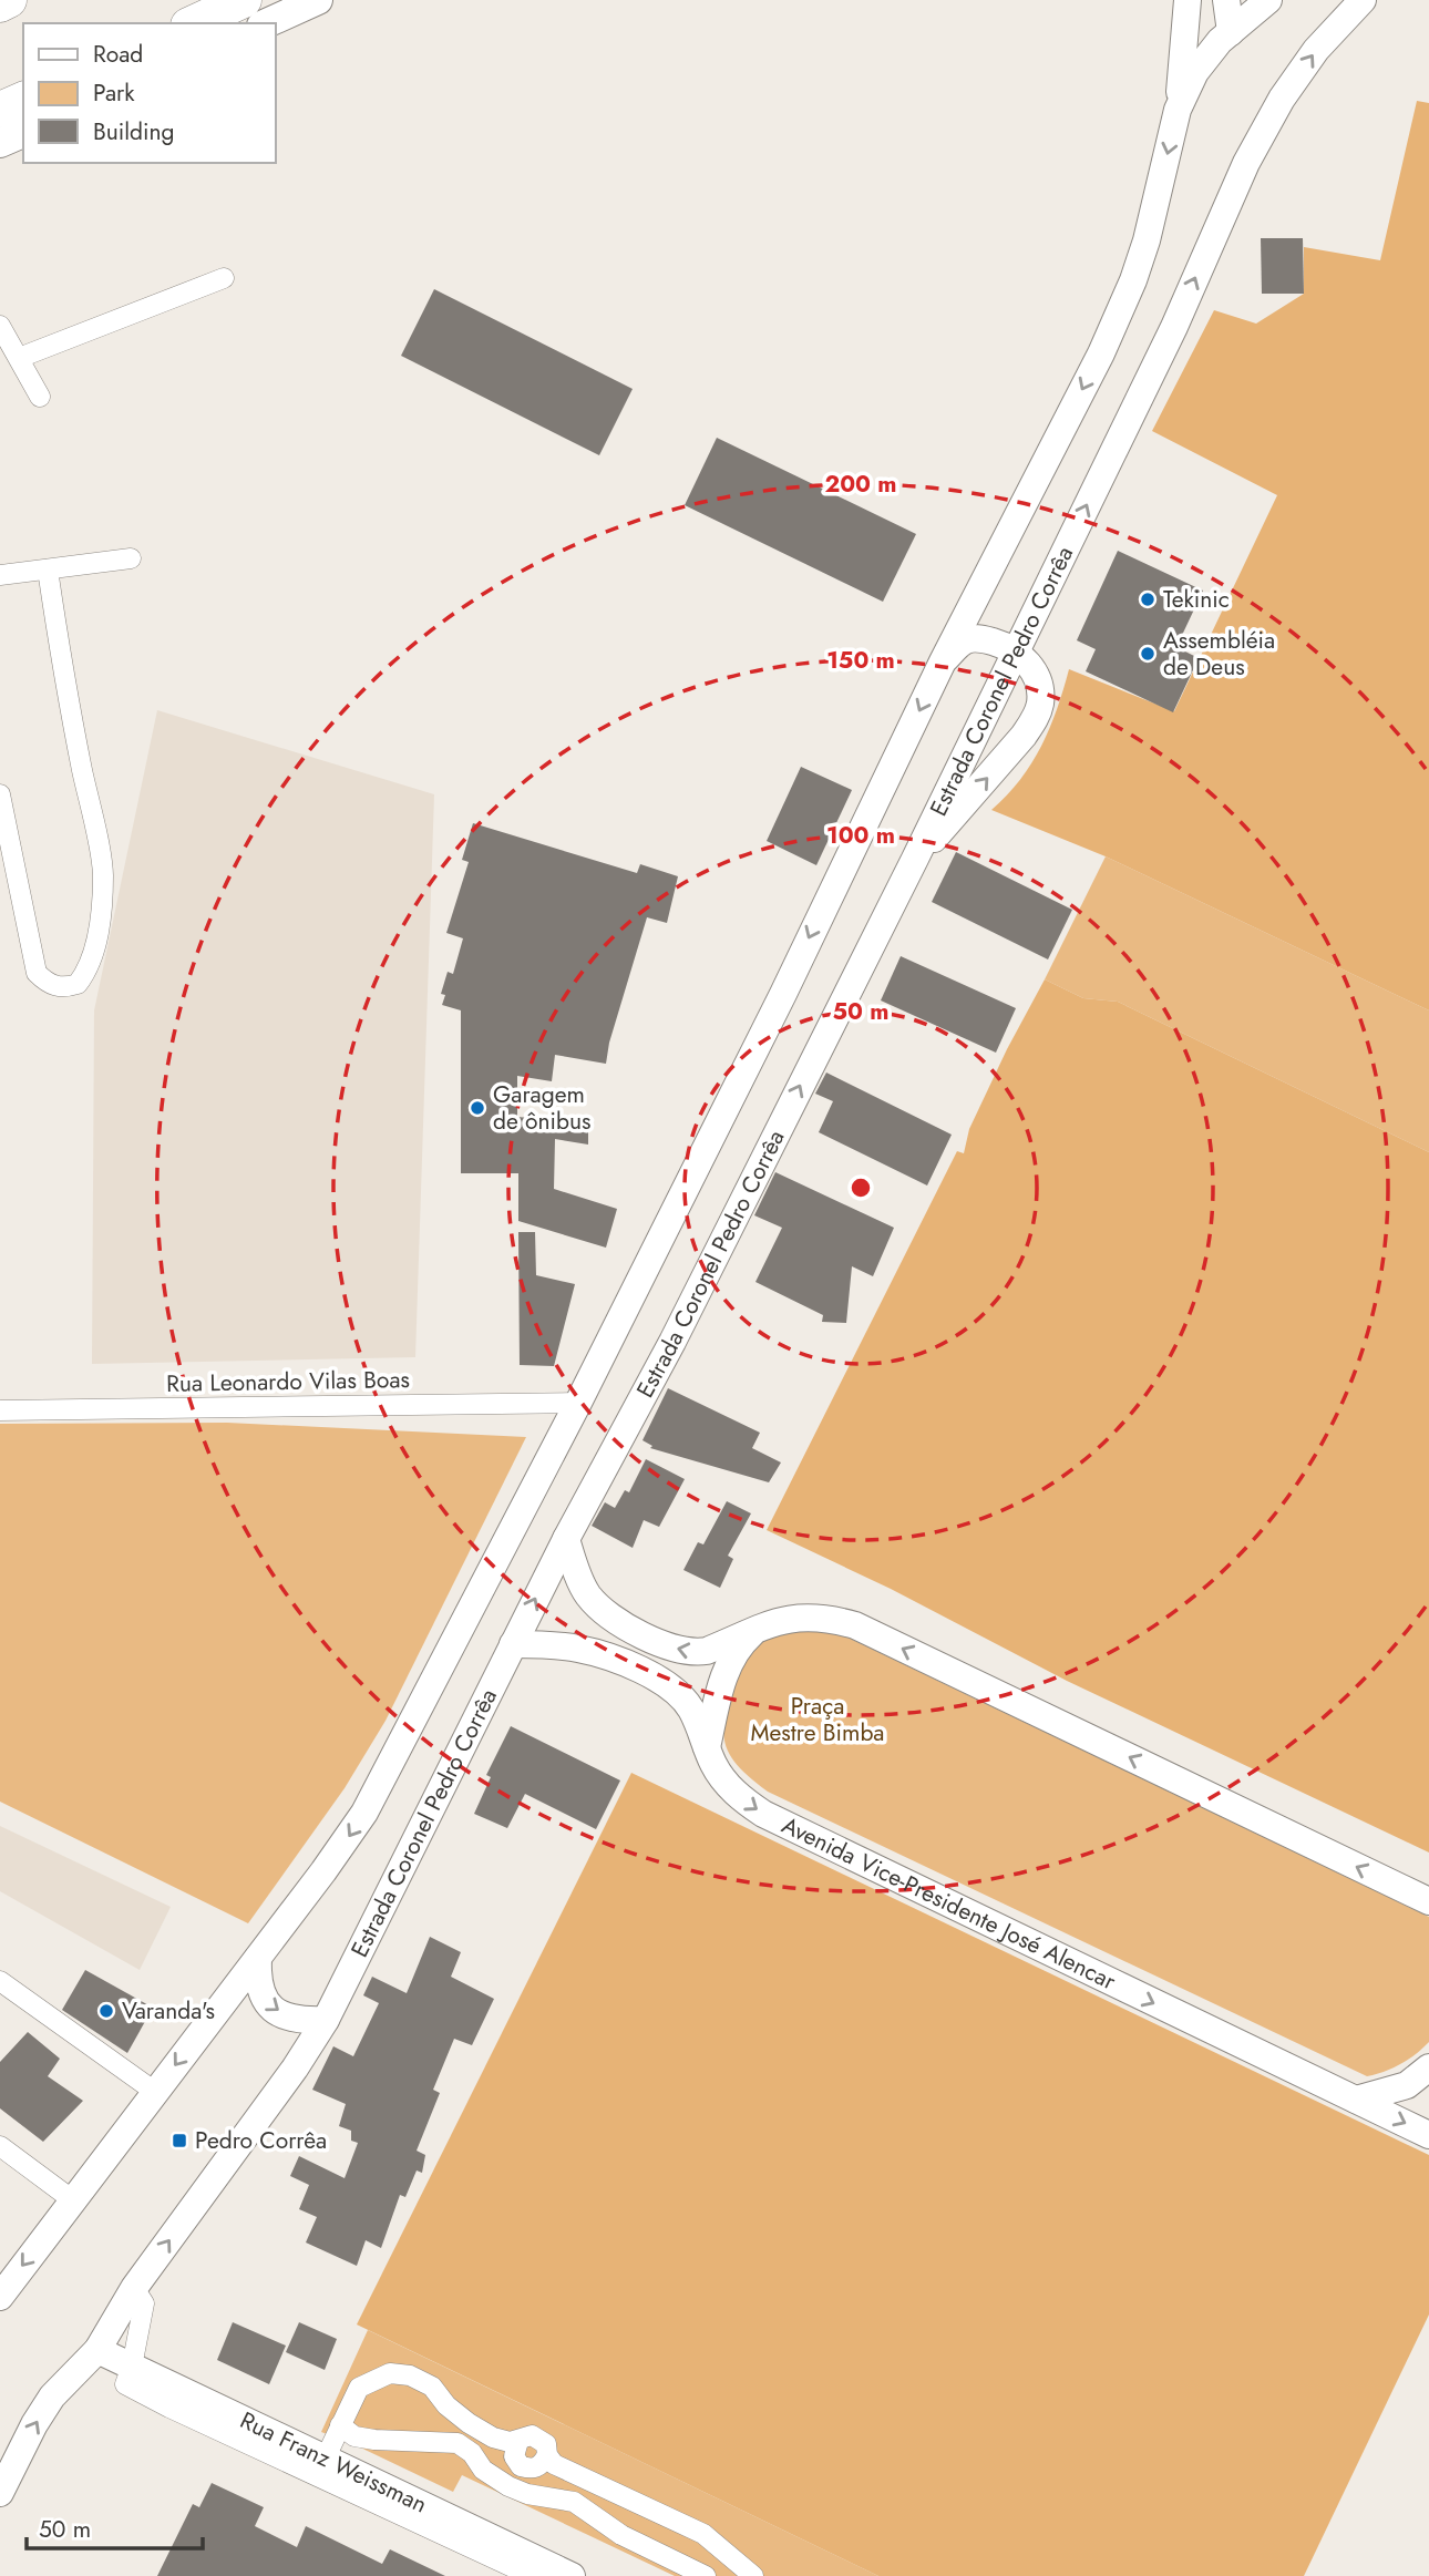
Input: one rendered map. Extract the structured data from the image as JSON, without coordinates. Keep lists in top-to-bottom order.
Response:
{
  "streets": {
    "main road": ["Estrada Coronel Pedro Corrêa", "Avenida Vice-Presidente José Alencar", "Rua Franz Weissman"],
    "street": ["Rua Leonardo Vilas Boas"]
  },
  "crossings": [
    ["Estrada Coronel Pedro Corrêa", "Avenida Vice-Presidente José Alencar"],
    ["Estrada Coronel Pedro Corrêa", "Rua Franz Weissman"]
  ],
  "parks": ["Praça Mestre Bimba"],
  "places": {
    "other": [
      "Tekinic",
      "Assembléia de Deus",
      "Garagem de ônibus",
      "Varanda's"
    ],
    "transit": ["Pedro Corrêa"]
  },
  "legend": ["Road", "Park", "Building"],
  "scale_bar": "50 m",
  "rings": [
    "200 m",
    "150 m",
    "100 m",
    "50 m"
  ]
}
